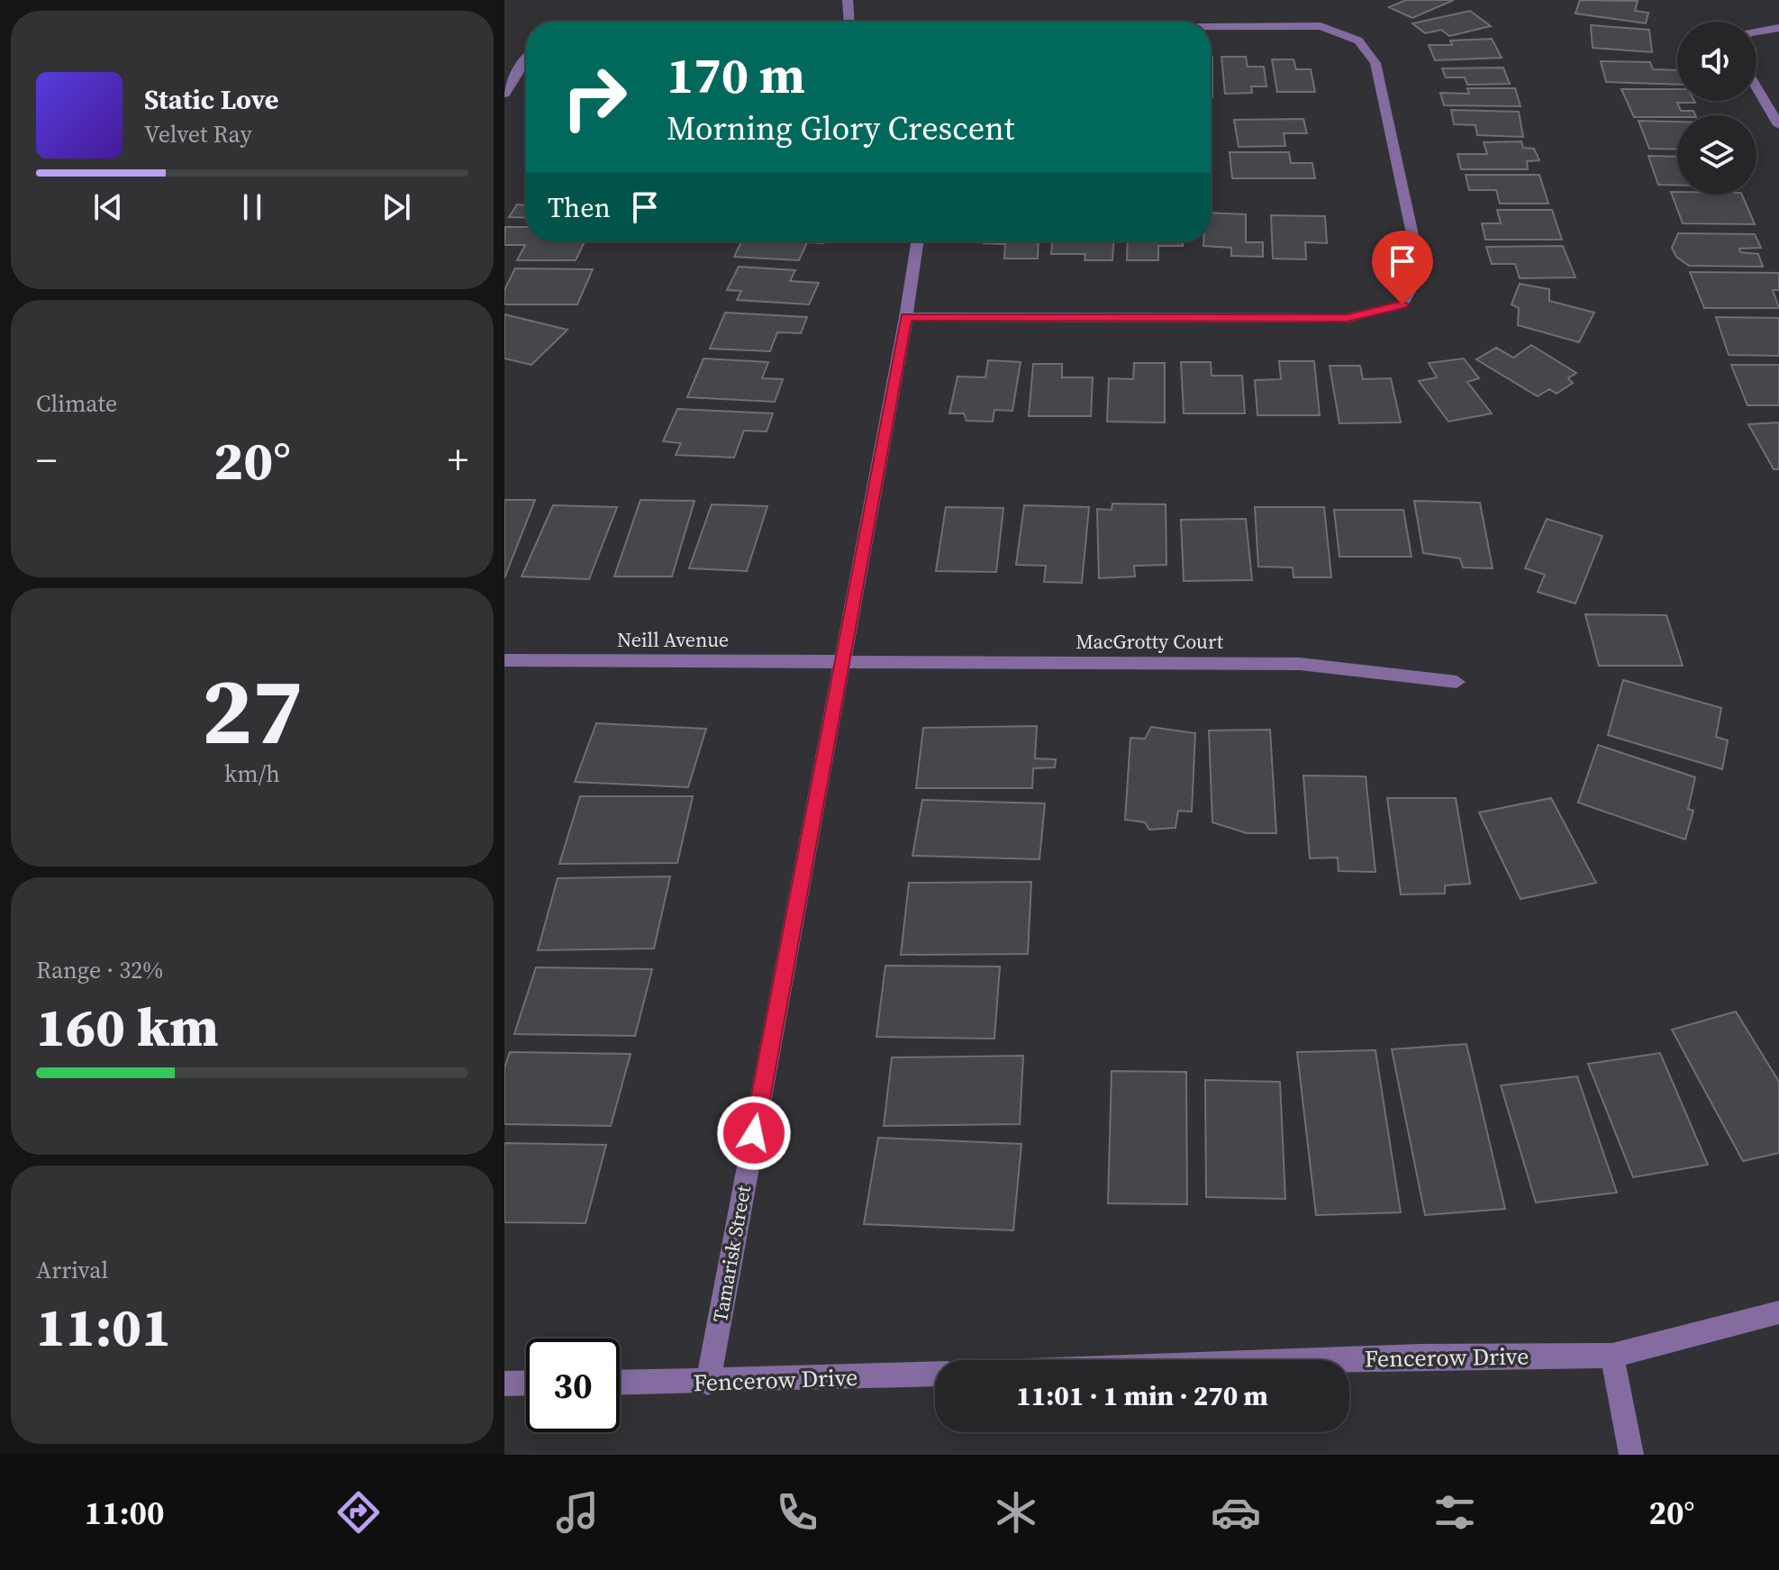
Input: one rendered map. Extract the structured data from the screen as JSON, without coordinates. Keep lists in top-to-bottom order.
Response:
{
  "streets": {
    "street": [
      "Neill Avenue",
      "MacGrotty Court",
      "Tamarisk Street",
      "Fencerow Drive"
    ]
  },
  "crossings": [
    ["Neill Avenue", "MacGrotty Court"],
    ["Neill Avenue", "Tamarisk Street"],
    ["MacGrotty Court", "Tamarisk Street"],
    ["Tamarisk Street", "Fencerow Drive"]
  ],
  "page": {
    "turn": ["170 m", "Morning Glory Crescent"],
    "song": ["Static Love", "Velvet Ray"],
    "then": "Then",
    "tile": [
      "Climate",
      ["27", "km/h"],
      ["Range · 32%", "160 km"],
      ["Arrival", "11:01"]
    ],
    "heat": ["−", "20°", "+"],
    "limit": "30",
    "trip": "11:01 · 1 min · 270 m",
    "tabs": ["11:00", "20°"]
  }
}
